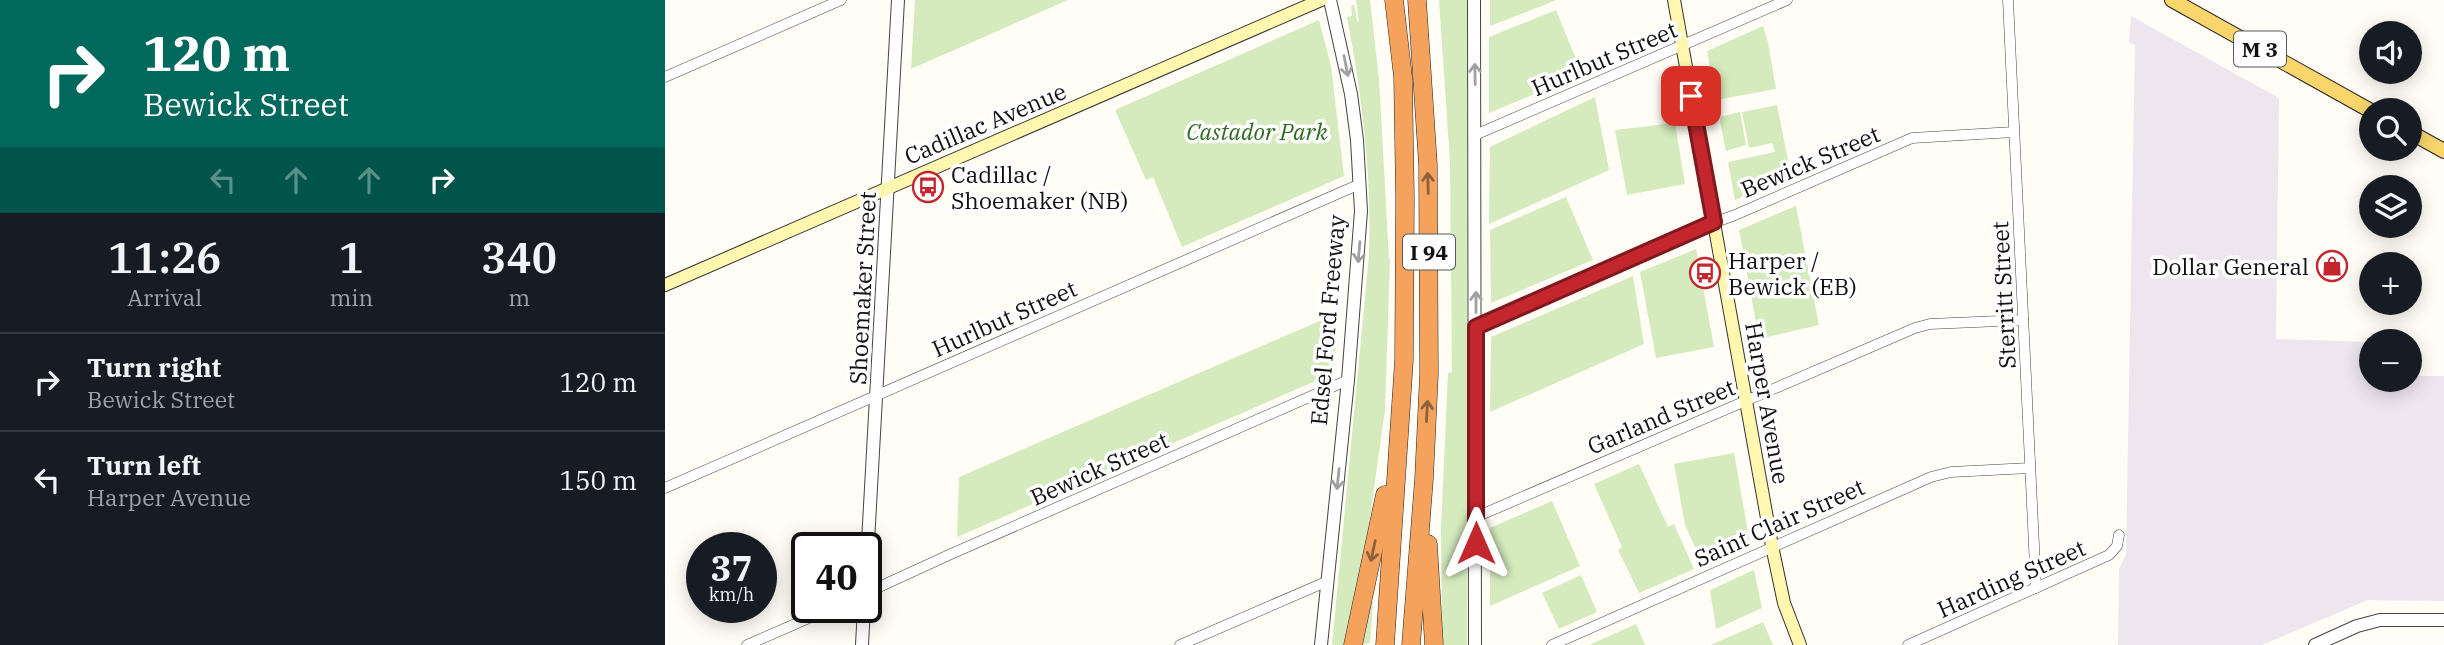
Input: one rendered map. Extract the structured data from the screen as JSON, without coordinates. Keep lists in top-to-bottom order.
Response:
{
  "streets": {
    "highway": ["I 94"],
    "main road": ["M 3", "Cadillac Avenue", "Harper Avenue"],
    "street": [
      "Hurlbut Street",
      "Bewick Street",
      "Shoemaker Street",
      "Sterritt Street",
      "Edsel Ford Freeway",
      "Garland Street",
      "Saint Clair Street",
      "Harding Street"
    ]
  },
  "crossings": [
    ["Hurlbut Street", "Shoemaker Street"],
    ["Hurlbut Street", "Edsel Ford Freeway"],
    ["Hurlbut Street", "Harper Avenue"],
    ["Cadillac Avenue", "Shoemaker Street"],
    ["Bewick Street", "Sterritt Street"],
    ["Bewick Street", "Edsel Ford Freeway"],
    ["Bewick Street", "Harper Avenue"],
    ["Sterritt Street", "Garland Street"],
    ["Sterritt Street", "Saint Clair Street"],
    ["Sterritt Street", "Harding Street"],
    ["Harper Avenue", "Garland Street"],
    ["Harper Avenue", "Saint Clair Street"]
  ],
  "one_way": ["Edsel Ford Freeway"],
  "parks": ["Castador Park"],
  "places": {
    "bus stop": ["Cadillac / Shoemaker (NB)", "Harper / Bewick (EB)"],
    "shop": ["Dollar General"]
  },
  "page": {
    "turn": ["120 m", "Bewick Street"],
    "map_buttons": ["+", "−"],
    "eta": [
      "11:26",
      "Arrival",
      "1",
      "min",
      "340",
      "m"
    ],
    "list": [
      {
        "name": "Turn right",
        "note": "Bewick Street",
        "value": "120 m"
      },
      {
        "name": "Turn left",
        "note": "Harper Avenue",
        "value": "150 m"
      }
    ],
    "speed": "37 km/h",
    "limit": "40"
  }
}
